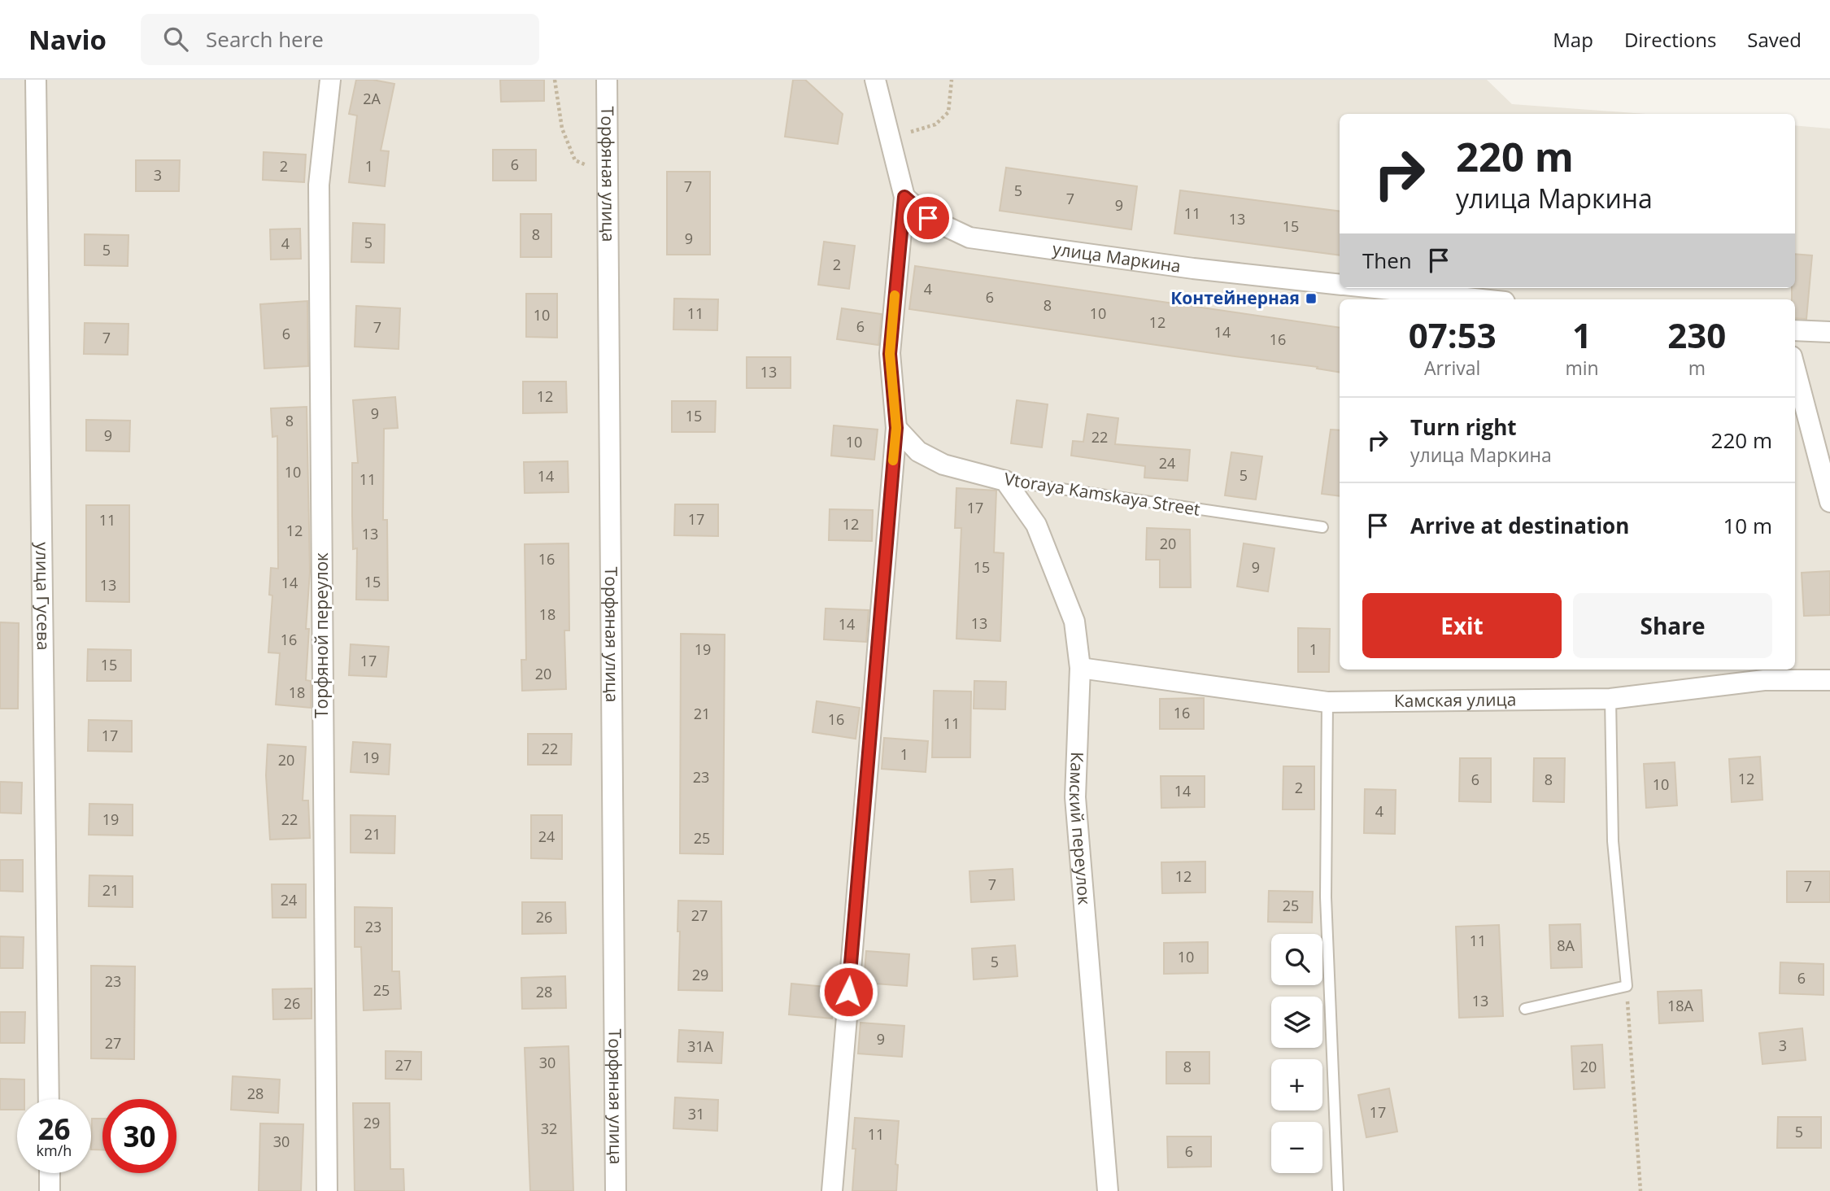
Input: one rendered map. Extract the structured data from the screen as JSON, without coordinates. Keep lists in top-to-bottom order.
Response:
{
  "streets": {
    "street": [
      "Торфяная улица",
      "улица Маркина",
      "Vtoraya Kamskaya Street",
      "улица Гусева",
      "Торфяной переулок",
      "Камская улица",
      "Камский переулок"
    ]
  },
  "crossings": [
    ["Vtoraya Kamskaya Street", "Камский переулок"],
    ["Камская улица", "Камский переулок"]
  ],
  "places": {
    "transit": ["Контейнерная"]
  },
  "house_numbers": [
    "2А",
    "6",
    "2",
    "1",
    "3",
    "7",
    "5",
    "7",
    "9",
    "11",
    "13",
    "15",
    "8",
    "9",
    "5",
    "4",
    "5",
    "2",
    "4",
    "6",
    "8",
    "11",
    "10",
    "10",
    "12",
    "6",
    "7",
    "14",
    "6",
    "7",
    "16",
    "13",
    "12",
    "9",
    "15",
    "8",
    "9",
    "22",
    "10",
    "24",
    "10",
    "5",
    "14",
    "11",
    "17",
    "17",
    "11",
    "12",
    "12",
    "13",
    "20",
    "16",
    "15",
    "9",
    "15",
    "14",
    "13",
    "18",
    "13",
    "14",
    "16",
    "19",
    "1",
    "17",
    "15",
    "20",
    "18",
    "16",
    "21",
    "16",
    "11",
    "17",
    "22",
    "1",
    "19",
    "20",
    "23",
    "12",
    "6",
    "8",
    "10",
    "2",
    "14",
    "4",
    "19",
    "22",
    "21",
    "24",
    "25",
    "12",
    "7",
    "7",
    "21",
    "24",
    "25",
    "27",
    "26",
    "23",
    "11",
    "8А",
    "10",
    "5",
    "29",
    "6",
    "23",
    "25",
    "28",
    "13",
    "26",
    "18А",
    "9",
    "27",
    "3",
    "31А",
    "30",
    "27",
    "8",
    "20",
    "28",
    "17",
    "31",
    "29",
    "32",
    "5",
    "11",
    "30",
    "6"
  ],
  "page": {
    "header": "Navio",
    "search": "Search here",
    "nav": ["Map", "Directions", "Saved"],
    "turn": ["220 m", "улица Маркина"],
    "then": "Then",
    "eta": [
      "07:53",
      "Arrival",
      "1",
      "min",
      "230",
      "m"
    ],
    "list": [
      {
        "name": "Turn right",
        "note": "улица Маркина",
        "value": "220 m"
      },
      {
        "name": "Arrive at destination",
        "value": "10 m"
      }
    ],
    "buttons": ["Exit", "Share"],
    "map_buttons": ["+", "−"],
    "speed": "26 km/h",
    "limit": "30"
  }
}
